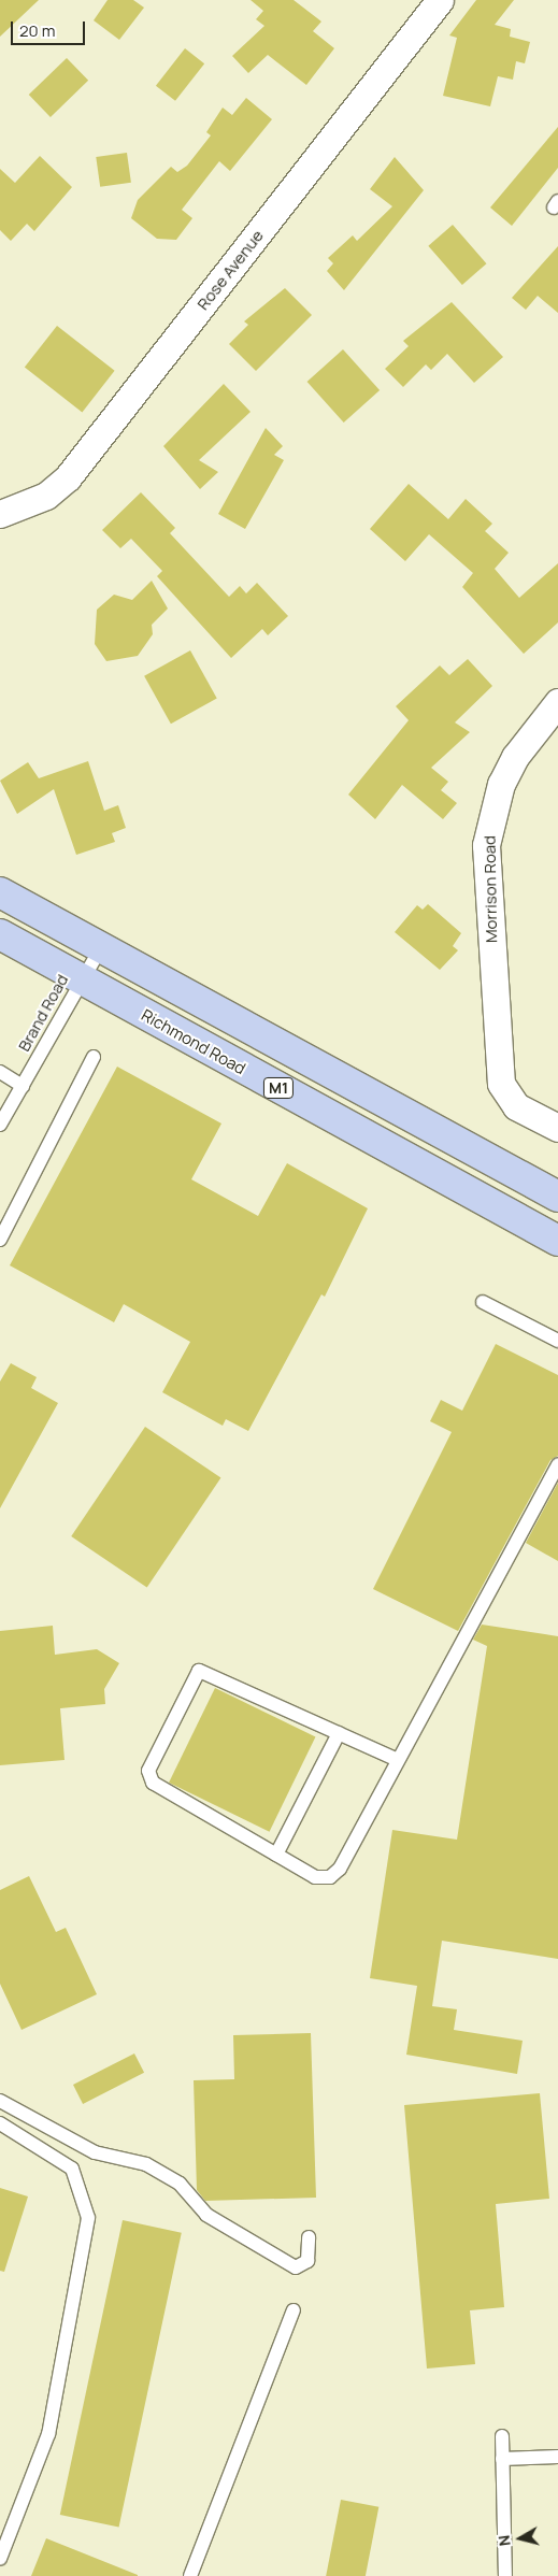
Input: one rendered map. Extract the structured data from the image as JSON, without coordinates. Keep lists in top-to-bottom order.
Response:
{
  "streets": {
    "highway": ["Richmond Road", "M1"],
    "street": ["Rose Avenue", "Morrison Road"],
    "lane": ["Brand Road"]
  },
  "crossings": [
    ["Brand Road", "Richmond Road"],
    ["Brand Road", "M1"]
  ],
  "scale_bar": "20 m",
  "north": "left"
}
